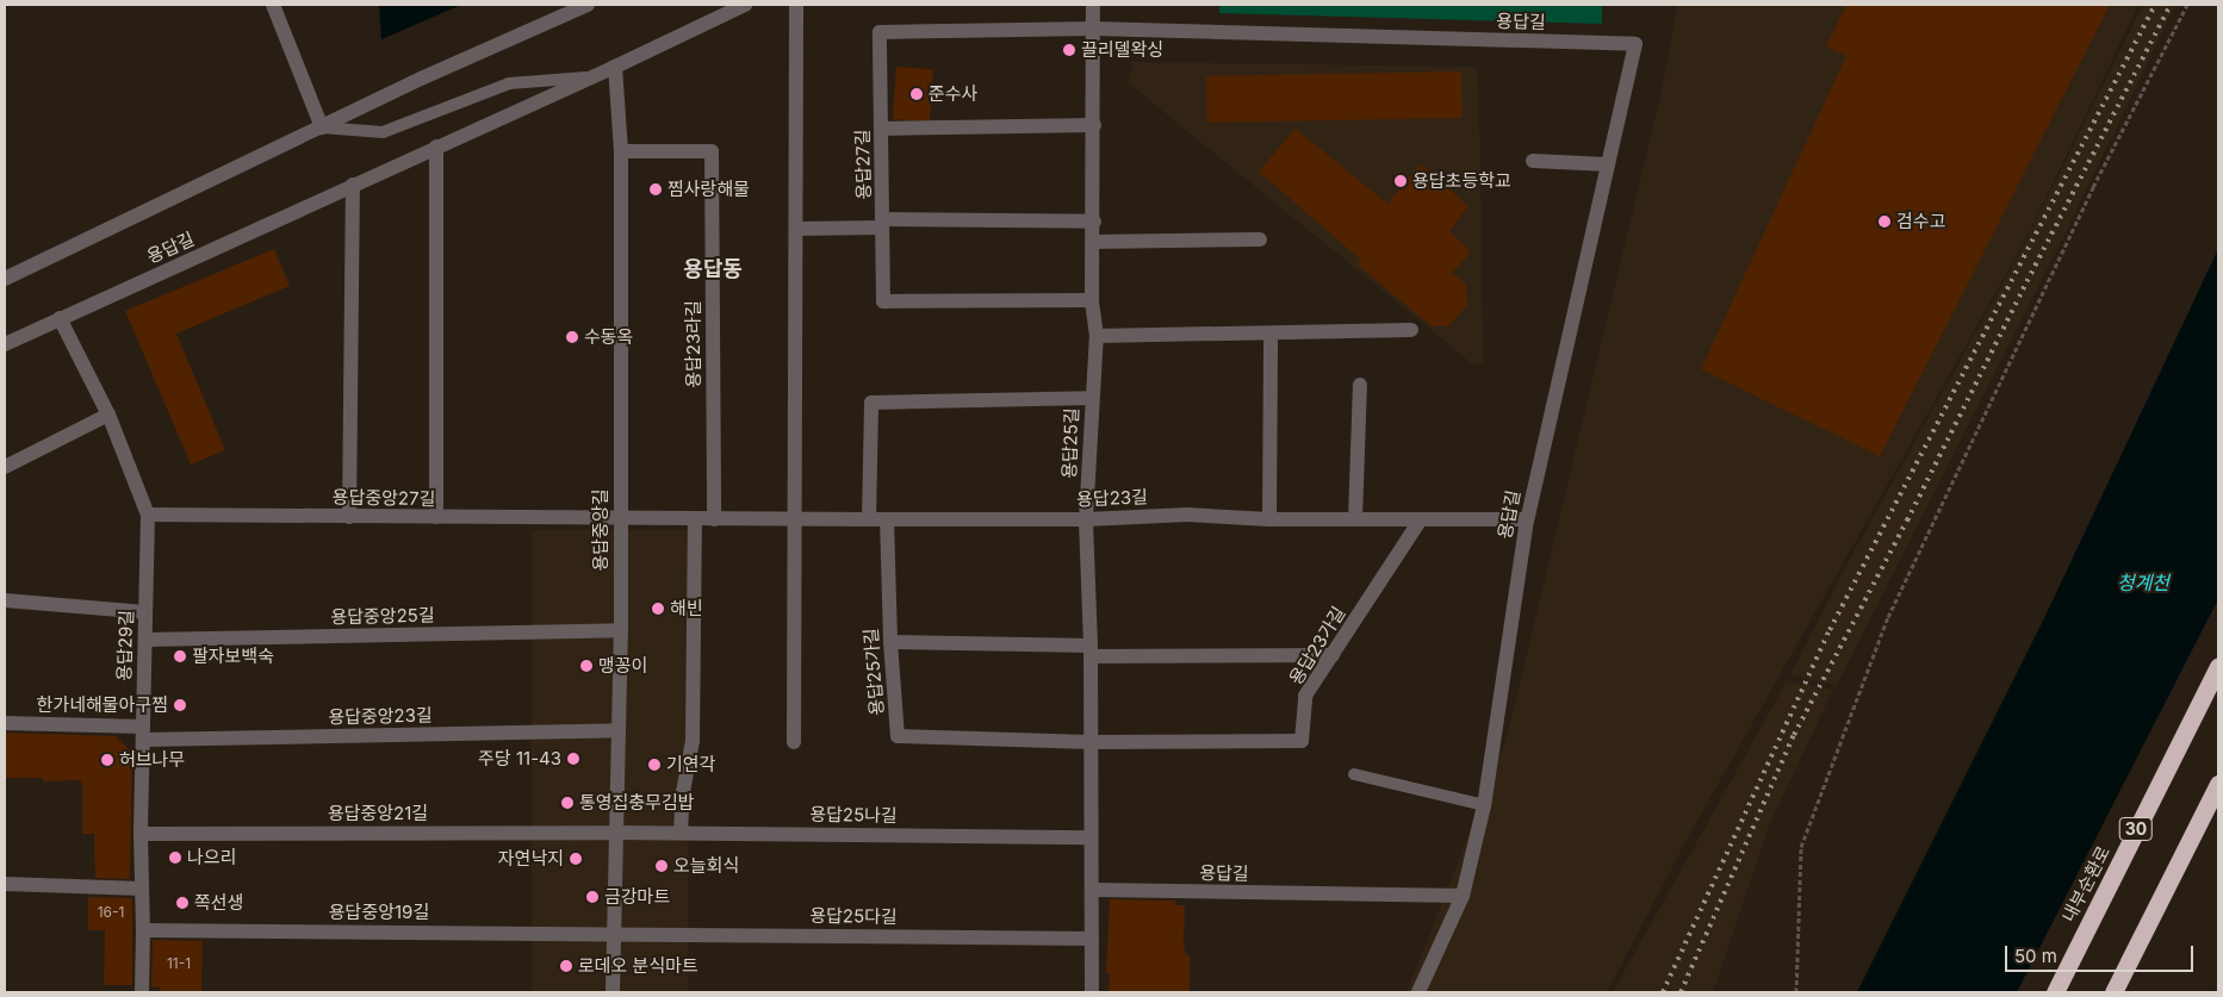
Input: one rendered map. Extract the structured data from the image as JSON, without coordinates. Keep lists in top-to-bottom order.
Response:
{
  "streets": {
    "highway": ["30", "내부순환로"],
    "street": [
      "용답길",
      "용답27길",
      "용답23라길",
      "용답25길",
      "용답중앙27길",
      "용답23길",
      "용답중앙길",
      "용답중앙25길",
      "용답29길",
      "용답23가길",
      "용답25가길",
      "용답중앙23길",
      "용답중앙21길",
      "용답25나길",
      "용답중앙19길",
      "용답25다길"
    ]
  },
  "crossings": [
    ["용답길", "용답27길"],
    ["용답길", "용답25길"],
    ["용답길", "용답23길"],
    ["용답길", "용답중앙길"],
    ["용답길", "용답29길"],
    ["용답27길", "용답25길"],
    ["용답23라길", "용답23길"],
    ["용답23라길", "용답중앙길"],
    ["용답25길", "용답23길"],
    ["용답25길", "용답23가길"],
    ["용답25길", "용답25가길"],
    ["용답25길", "용답25나길"],
    ["용답25길", "용답25다길"],
    ["용답중앙27길", "용답23길"],
    ["용답중앙27길", "용답중앙길"],
    ["용답중앙27길", "용답29길"],
    ["용답23길", "용답중앙길"],
    ["용답23길", "용답23가길"],
    ["용답23길", "용답25가길"],
    ["용답중앙길", "용답중앙25길"],
    ["용답중앙길", "용답중앙23길"],
    ["용답중앙길", "용답중앙21길"],
    ["용답중앙길", "용답25나길"],
    ["용답중앙길", "용답중앙19길"],
    ["용답중앙길", "용답25다길"],
    ["용답중앙25길", "용답29길"],
    ["용답29길", "용답중앙23길"],
    ["용답29길", "용답중앙21길"],
    ["용답29길", "용답중앙19길"],
    ["용답23가길", "용답25가길"],
    ["용답중앙21길", "용답25나길"],
    ["용답중앙19길", "용답25다길"]
  ],
  "districts": ["용답동"],
  "water": ["청계천"],
  "places": [
    "끌리델왁싱",
    "준수사",
    "용답초등학교",
    "찜사랑해물",
    "검수고",
    "수동옥",
    "해빈",
    "팔자보백숙",
    "맹꽁이",
    "한가네해물아구찜",
    "주당 11-43",
    "허브나무",
    "기연각",
    "통영집충무김밥",
    "나으리",
    "자연낙지",
    "오늘회식",
    "금강마트",
    "쪽선생",
    "로데오 분식마트"
  ],
  "house_numbers": ["16-1", "11-1"],
  "scale_bar": "50 m"
}
